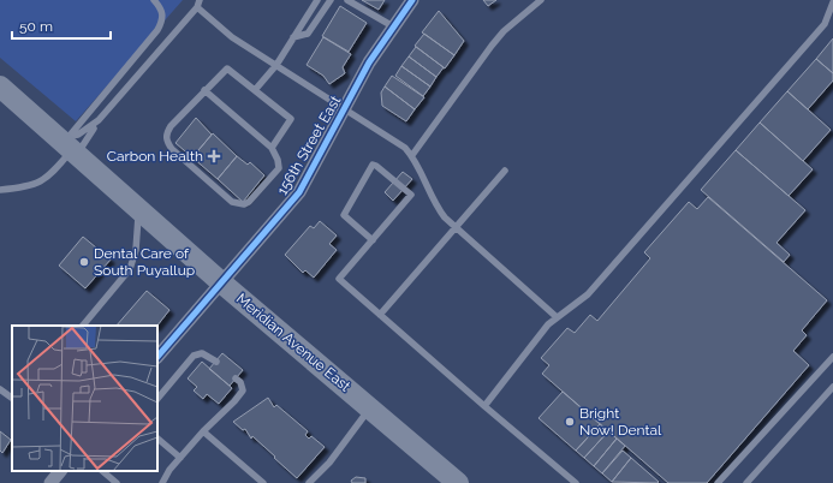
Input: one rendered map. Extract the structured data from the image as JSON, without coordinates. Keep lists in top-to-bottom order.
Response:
{
  "streets": {
    "main road": ["Meridian Avenue East"],
    "street": ["156th Street East"]
  },
  "crossings": [
    ["156th Street East", "Meridian Avenue East"]
  ],
  "places": {
    "health": ["Carbon Health"],
    "other": ["Dental Care of South Puyallup", "Bright Now! Dental"]
  },
  "scale_bar": "50 m"
}
